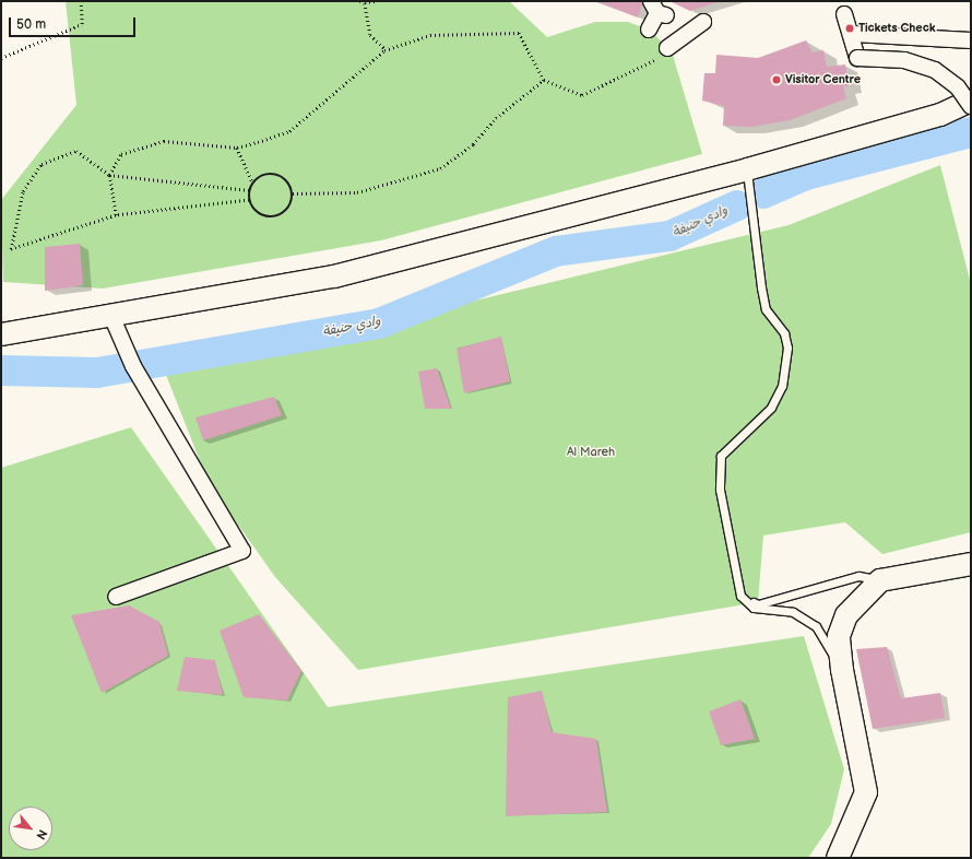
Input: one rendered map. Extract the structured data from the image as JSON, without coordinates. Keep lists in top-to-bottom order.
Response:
{
  "water": ["وادي حنيفة"],
  "parks": ["Al Mareh"],
  "places": ["Tickets Check", "Visitor Centre"],
  "scale_bar": "50 m",
  "north": "bottom right"
}
